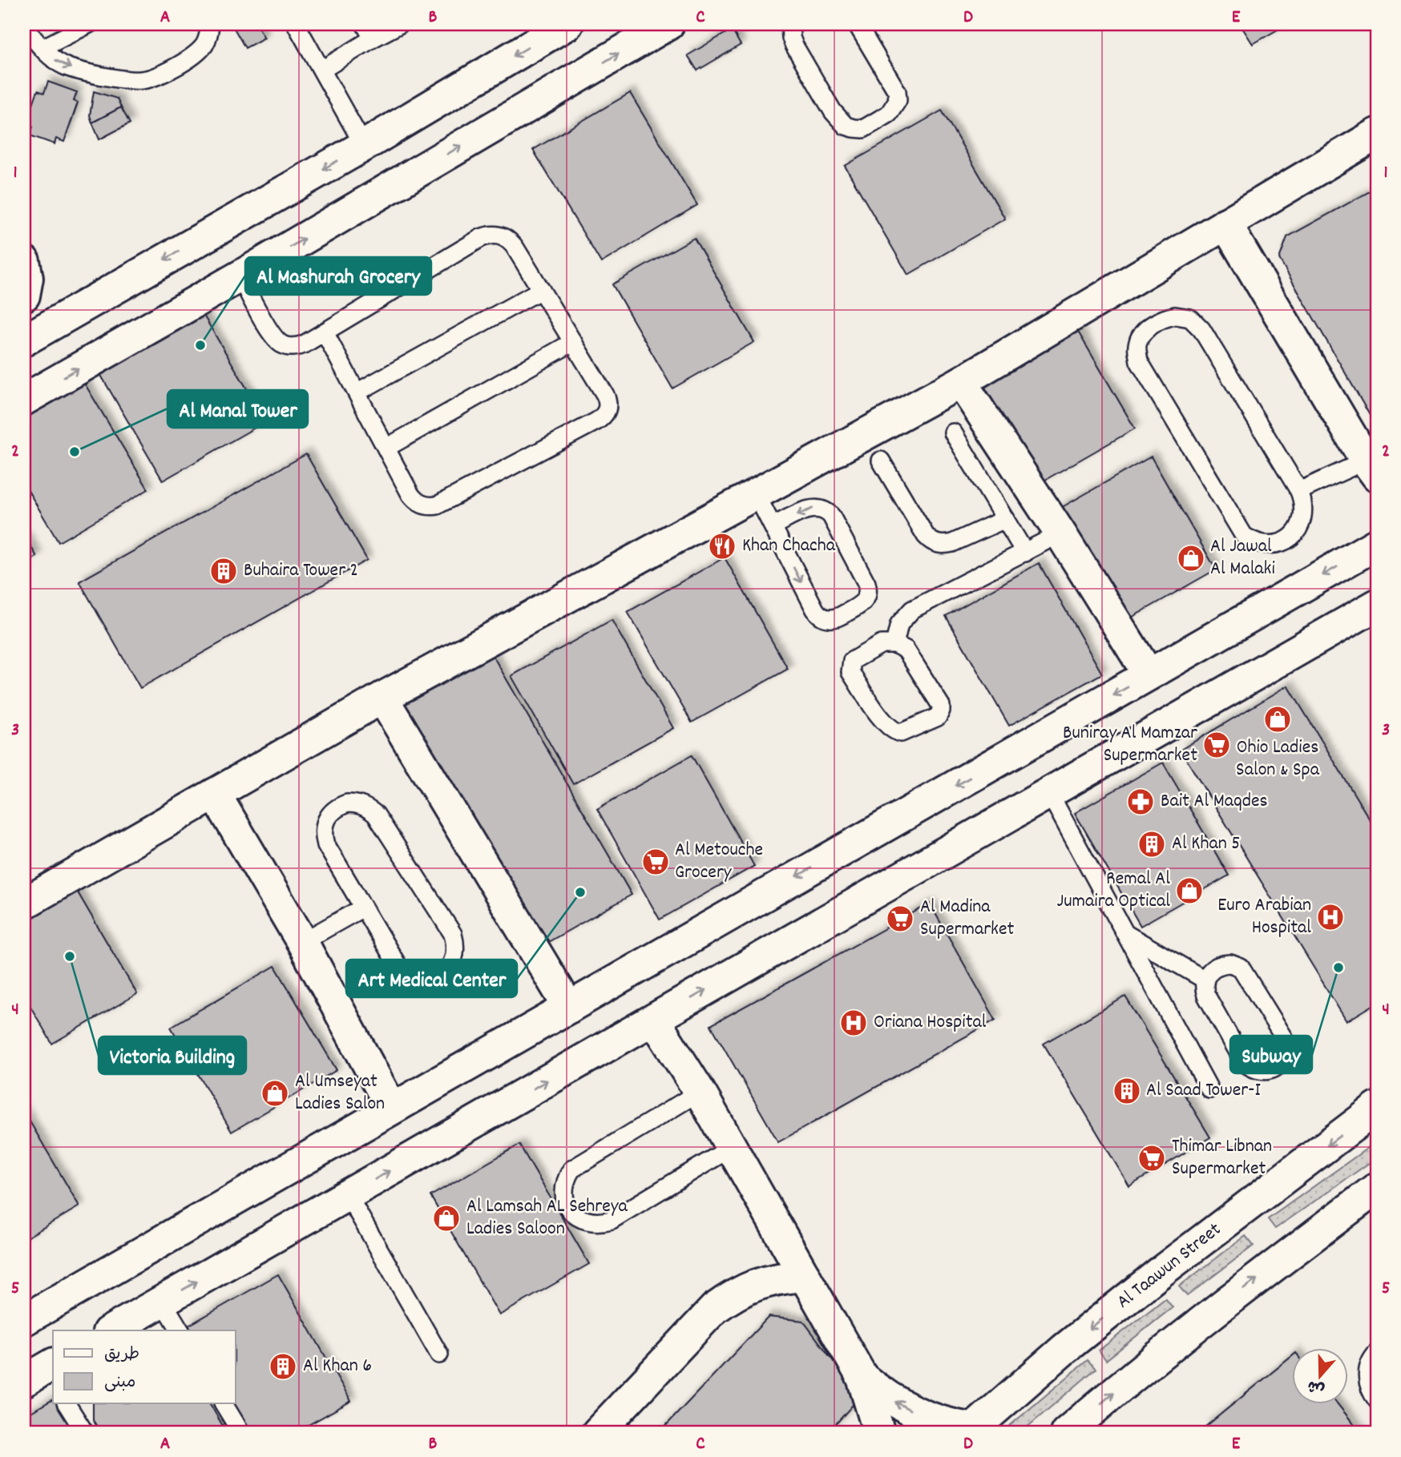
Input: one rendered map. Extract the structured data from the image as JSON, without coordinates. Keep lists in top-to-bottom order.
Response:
{
  "streets": {
    "street": ["Al Taawun Street"]
  },
  "places": {
    "other": [
      "Al Mashurah Grocery",
      "Al Manal Tower",
      "Art Medical Center",
      "Victoria Building",
      "Subway"
    ],
    "restaurant": ["Khan Chacha"],
    "shop": [
      "Al Jawal Al Malaki",
      "Ohio Ladies Salon & Spa",
      "Remal Al Jumaira Optical",
      "Al Umseyat Ladies Salon",
      "Al Lamsah AL Sehreya Ladies Saloon"
    ],
    "building": [
      "Buhaira Tower 2",
      "Al Khan 5",
      "Al Saad Tower-I",
      "Al Khan 6"
    ],
    "supermarket": [
      "Buniray Al Mamzar Supermarket",
      "Al Metouche Grocery",
      "Al Madina Supermarket",
      "Thimar Libnan Supermarket"
    ],
    "pharmacy": ["Bait Al Maqdes"],
    "hospital": ["Euro Arabian Hospital", "Oriana Hospital"]
  },
  "legend": ["طريق", "مبنى"],
  "north": "bottom",
  "grid": {
    "columns": [
      "A",
      "B",
      "C",
      "D",
      "E"
    ],
    "rows": [
      "1",
      "2",
      "3",
      "4",
      "5"
    ]
  }
}
